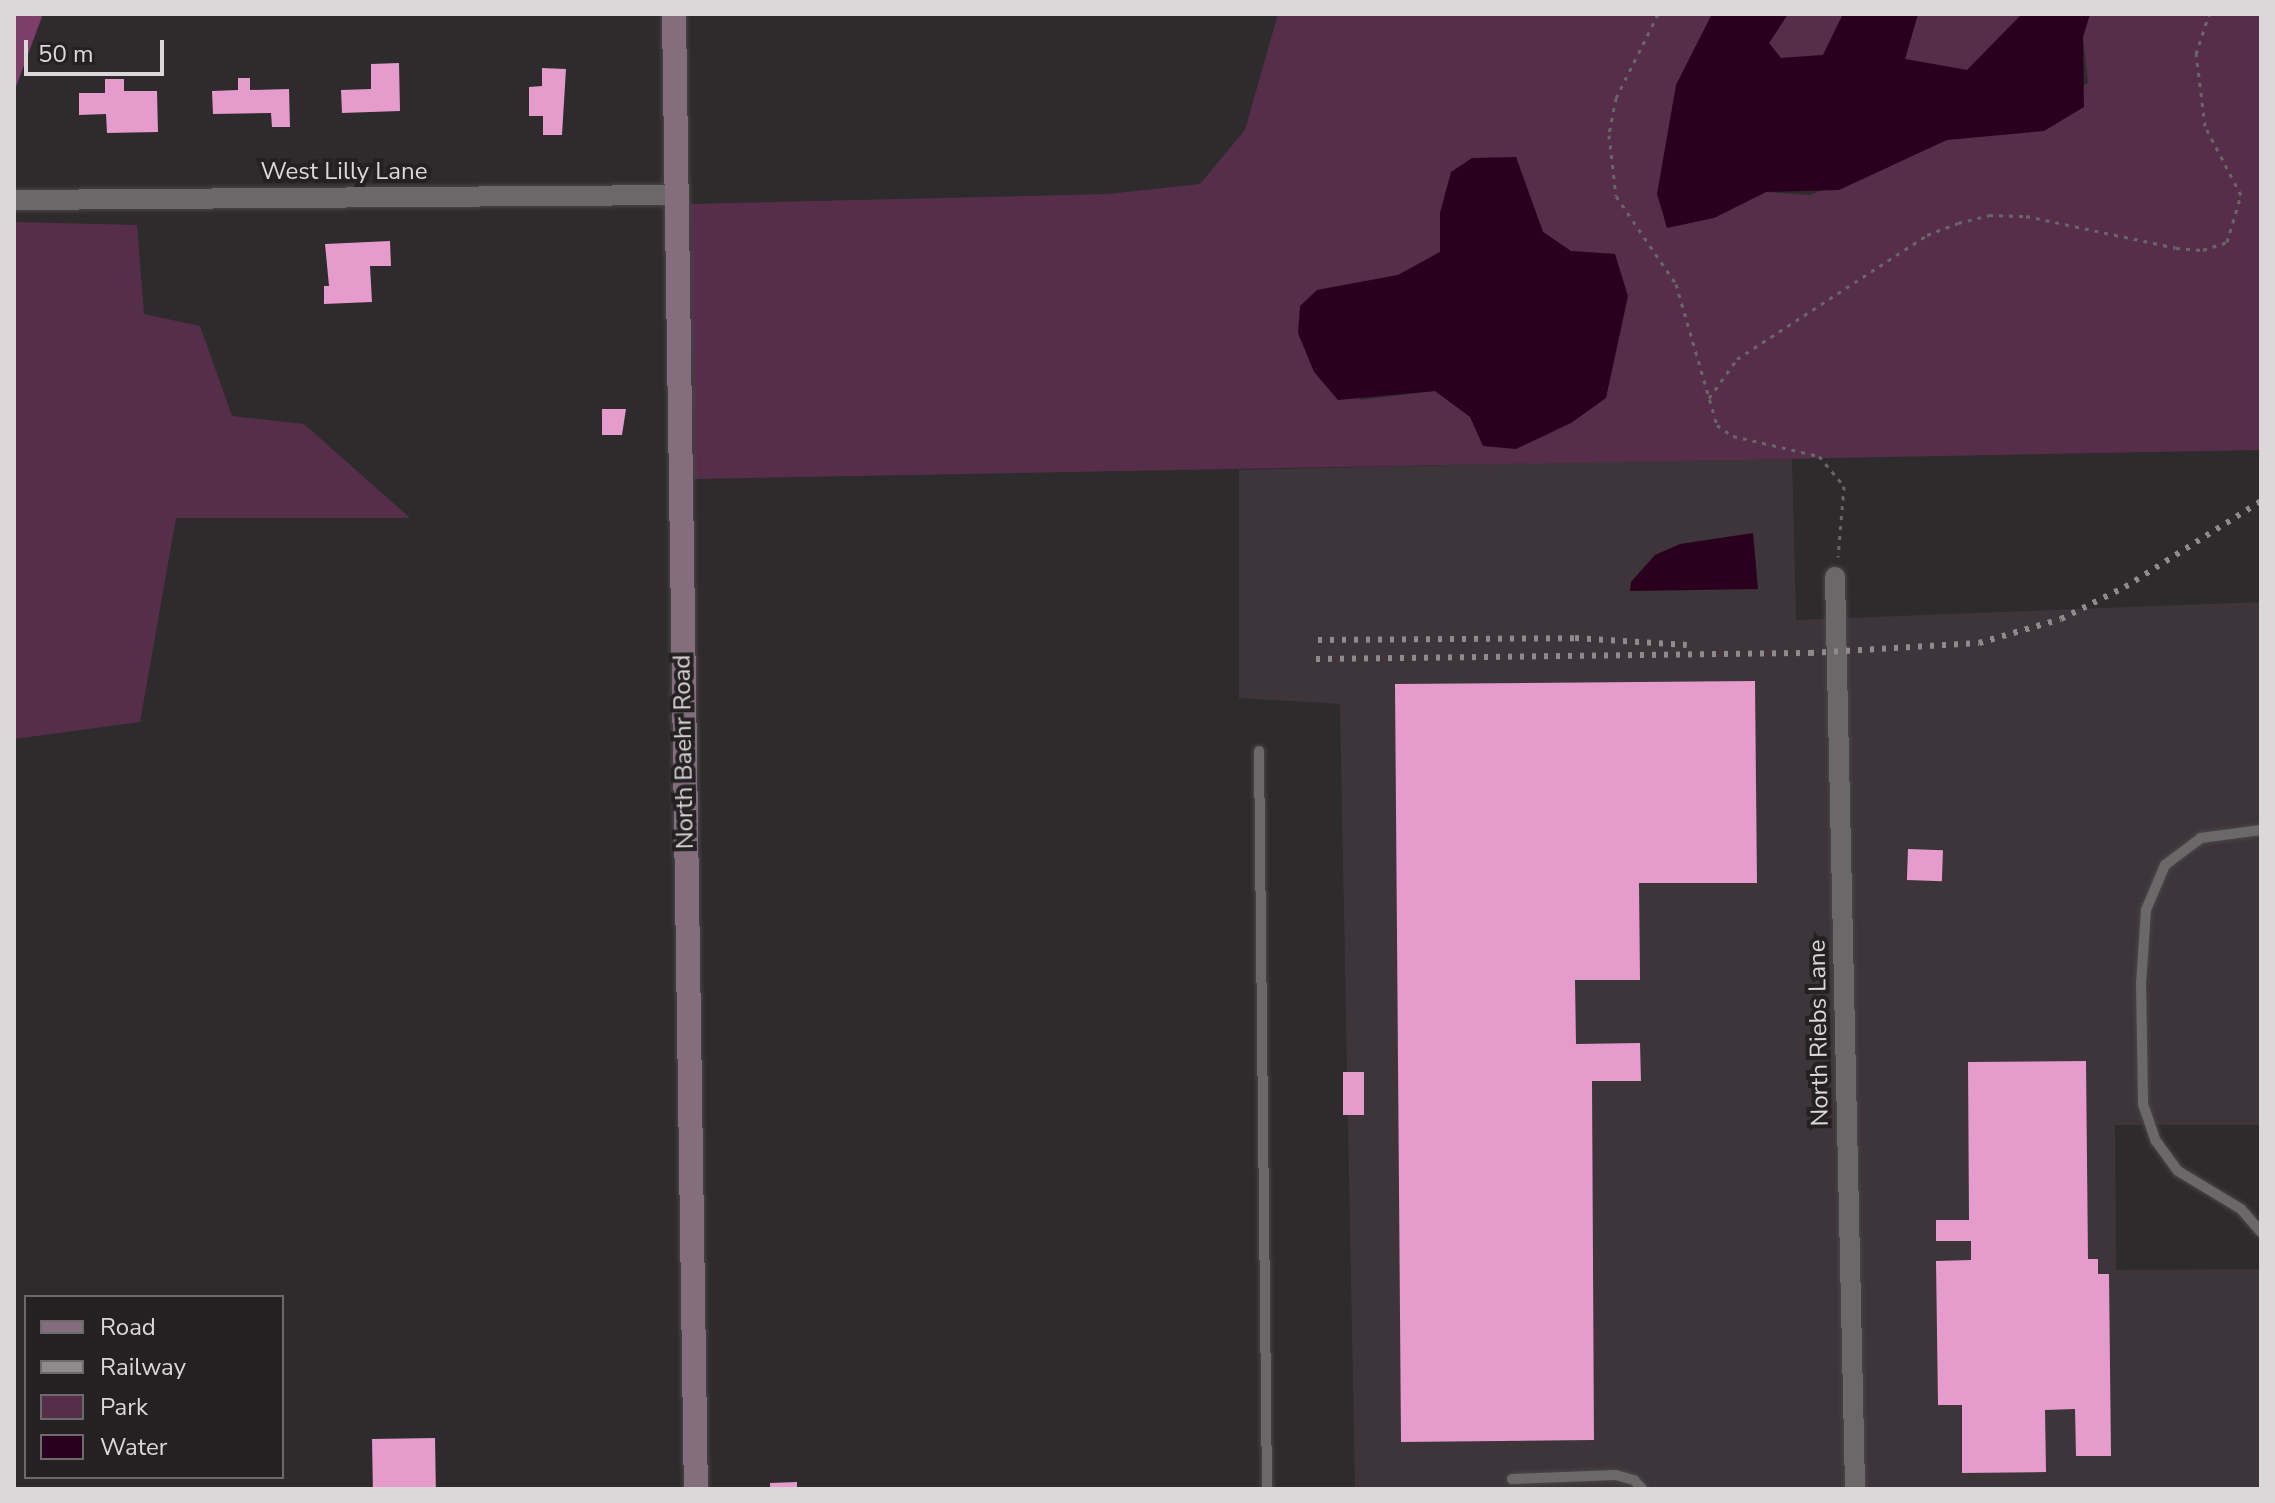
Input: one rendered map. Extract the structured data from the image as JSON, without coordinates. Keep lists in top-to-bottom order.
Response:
{
  "streets": {
    "street": ["West Lilly Lane", "North Baehr Road", "North Riebs Lane"]
  },
  "crossings": [
    ["West Lilly Lane", "North Baehr Road"]
  ],
  "legend": [
    "Road",
    "Railway",
    "Park",
    "Water"
  ],
  "scale_bar": "50 m"
}
